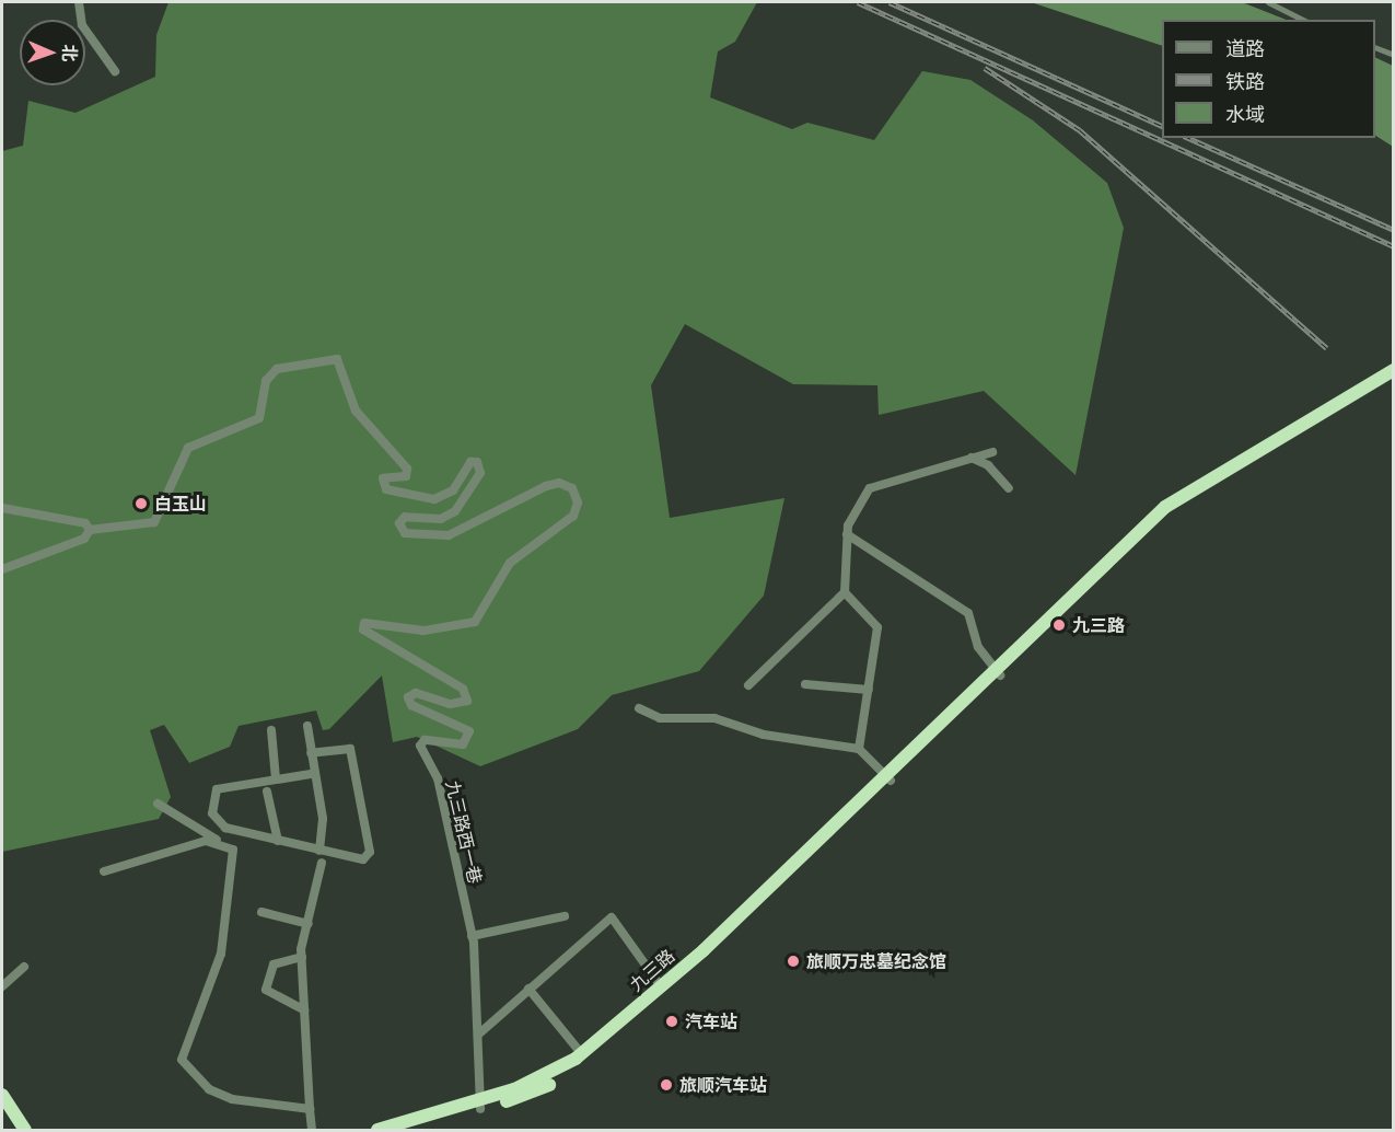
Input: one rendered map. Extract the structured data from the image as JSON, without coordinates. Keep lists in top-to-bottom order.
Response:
{
  "streets": {
    "highway": ["九三路"],
    "street": ["九三路西一巷"]
  },
  "crossings": [
    ["九三路西一巷", "九三路"]
  ],
  "places": [
    "白玉山",
    "九三路",
    "旅顺万忠墓纪念馆",
    "汽车站",
    "旅顺汽车站"
  ],
  "legend": ["道路", "铁路", "水域"],
  "north": "right"
}
